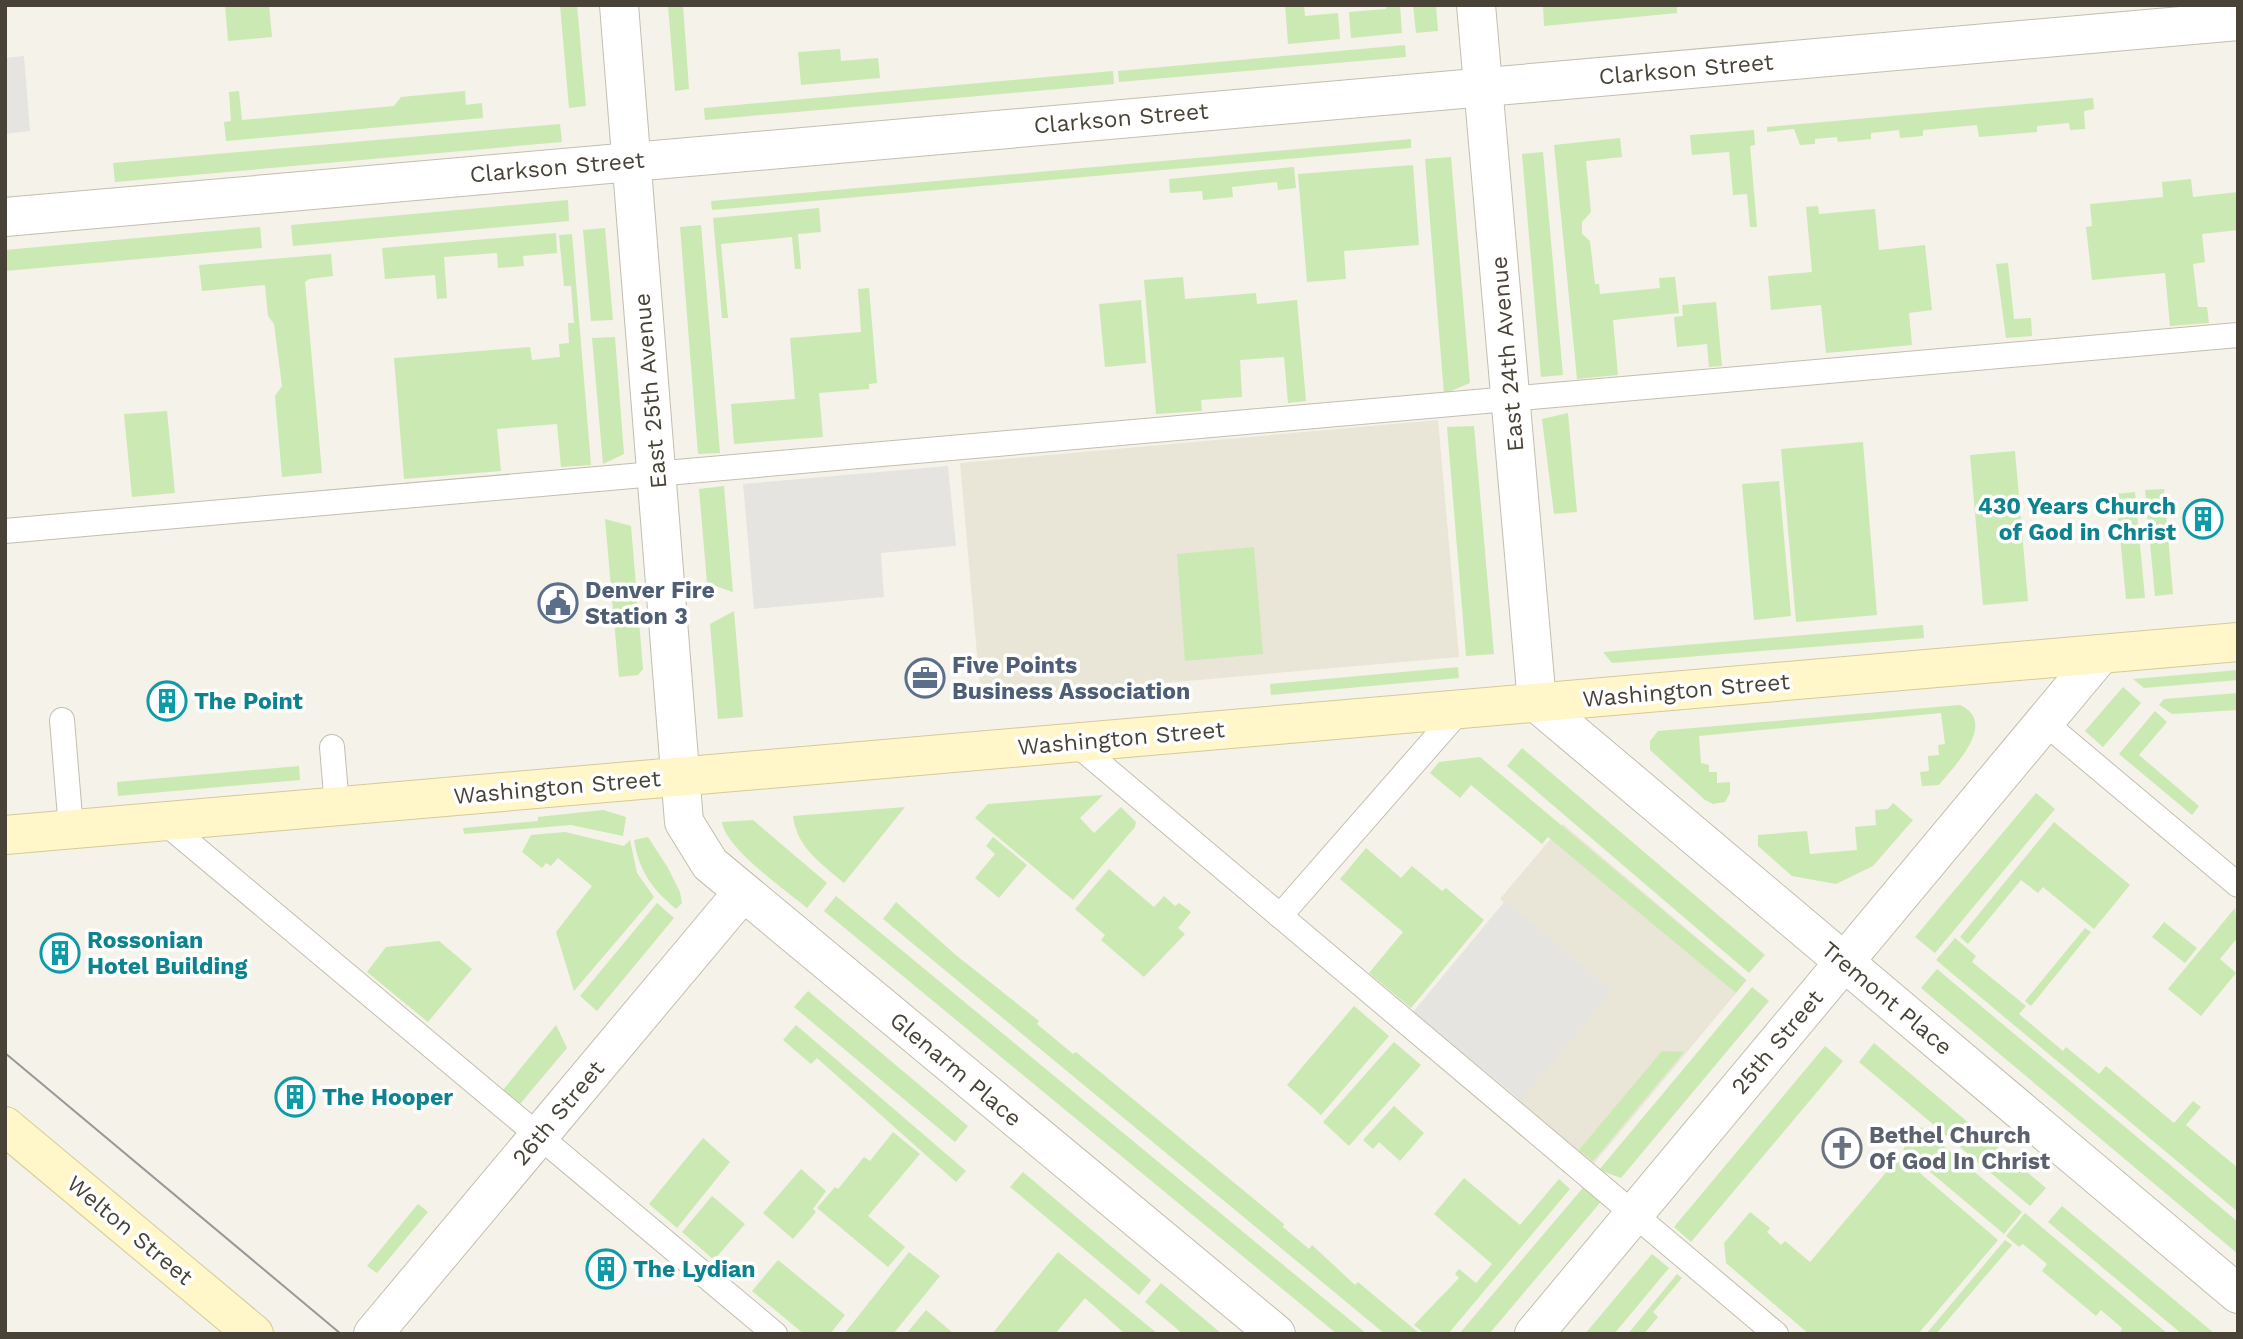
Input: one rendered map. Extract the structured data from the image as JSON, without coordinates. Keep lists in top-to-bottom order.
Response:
{
  "streets": {
    "street": [
      "Clarkson Street",
      "East 24th Avenue",
      "East 25th Avenue",
      "Washington Street",
      "Tremont Place",
      "25th Street",
      "Glenarm Place",
      "26th Street",
      "Welton Street"
    ]
  },
  "crossings": [
    ["Clarkson Street", "East 24th Avenue"],
    ["Clarkson Street", "East 25th Avenue"],
    ["East 24th Avenue", "Washington Street"],
    ["East 24th Avenue", "Tremont Place"],
    ["East 25th Avenue", "Washington Street"],
    ["East 25th Avenue", "Glenarm Place"],
    ["Washington Street", "Tremont Place"],
    ["Washington Street", "25th Street"],
    ["Washington Street", "Glenarm Place"],
    ["Tremont Place", "25th Street"],
    ["Glenarm Place", "26th Street"]
  ],
  "places": {
    "building": [
      "430 Years Church of God in Christ",
      "The Point",
      "Rossonian Hotel Building",
      "The Hooper",
      "The Lydian"
    ],
    "public building": ["Denver Fire Station 3"],
    "office": ["Five Points Business Association"],
    "church": ["Bethel Church Of God In Christ"]
  }
}
